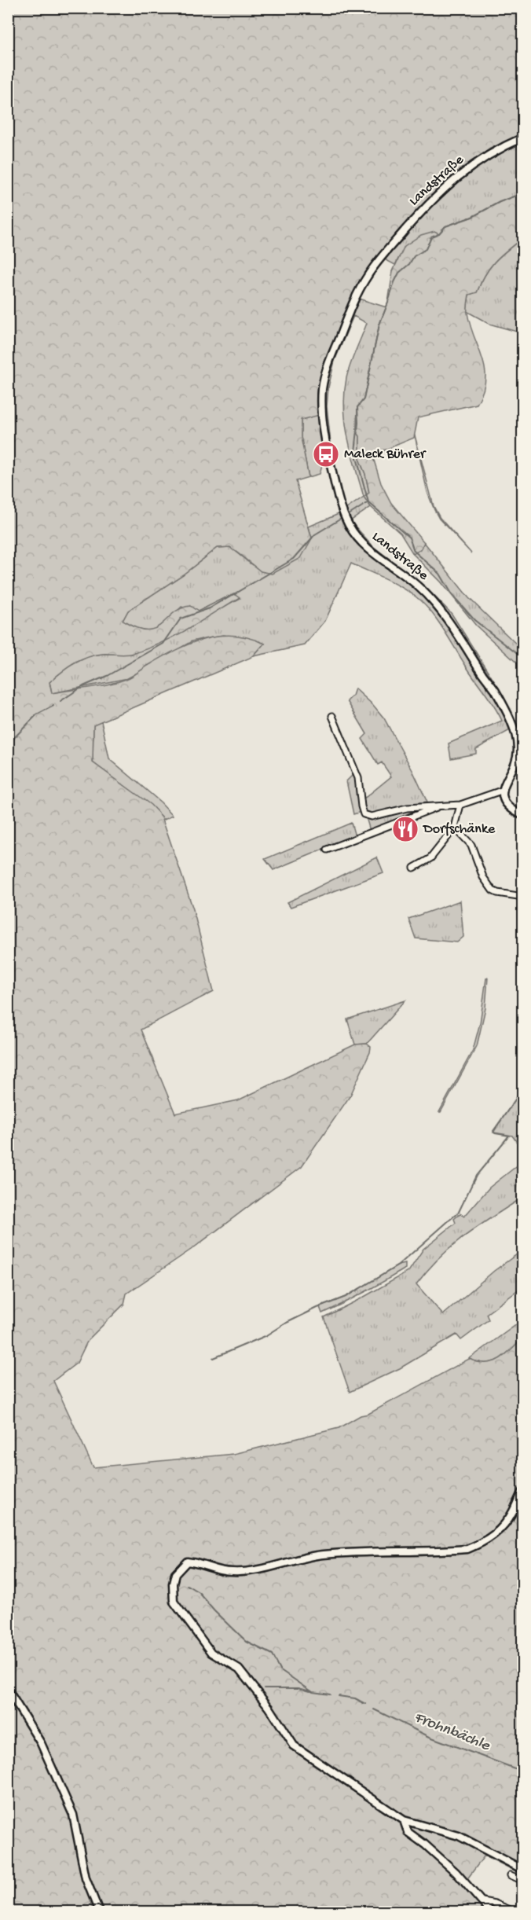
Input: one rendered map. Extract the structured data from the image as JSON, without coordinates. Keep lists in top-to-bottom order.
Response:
{
  "streets": {
    "street": ["Landstraße"]
  },
  "water": ["Frohnbächle"],
  "places": {
    "bus stop": ["Maleck Bührer"],
    "restaurant": ["Dorfschänke"]
  }
}
